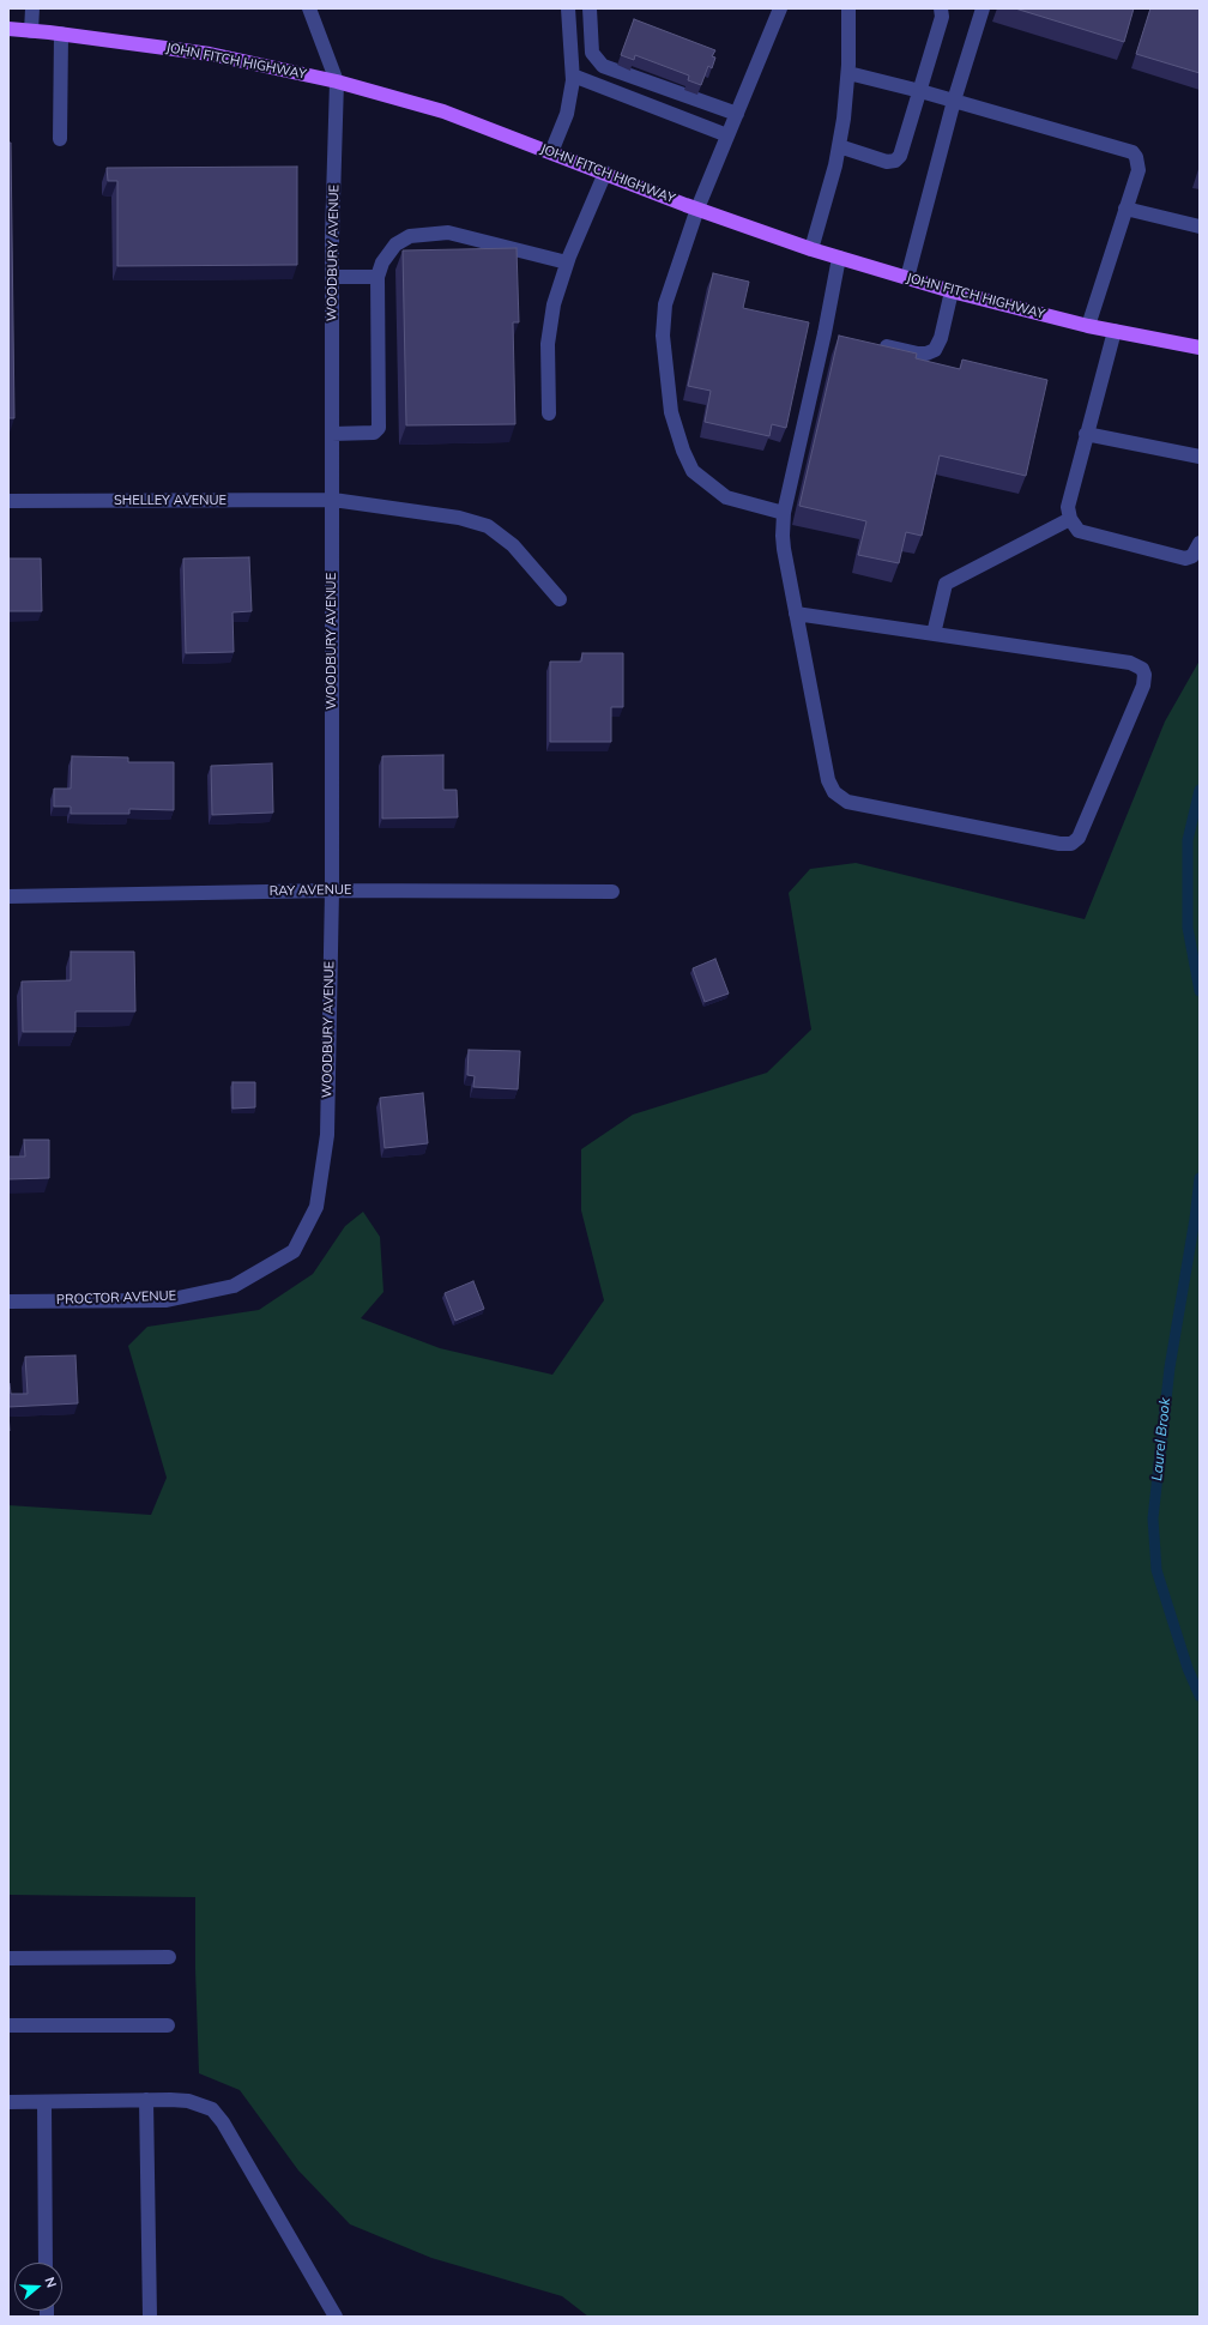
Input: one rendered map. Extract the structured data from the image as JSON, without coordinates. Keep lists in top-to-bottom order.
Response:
{
  "streets": {
    "main road": ["JOHN FITCH HIGHWAY"],
    "street": [
      "WOODBURY AVENUE",
      "SHELLEY AVENUE",
      "RAY AVENUE",
      "PROCTOR AVENUE"
    ]
  },
  "crossings": [
    ["JOHN FITCH HIGHWAY", "WOODBURY AVENUE"],
    ["WOODBURY AVENUE", "SHELLEY AVENUE"],
    ["WOODBURY AVENUE", "RAY AVENUE"],
    ["WOODBURY AVENUE", "PROCTOR AVENUE"]
  ],
  "water": ["Laurel Brook"],
  "north": "right"
}
